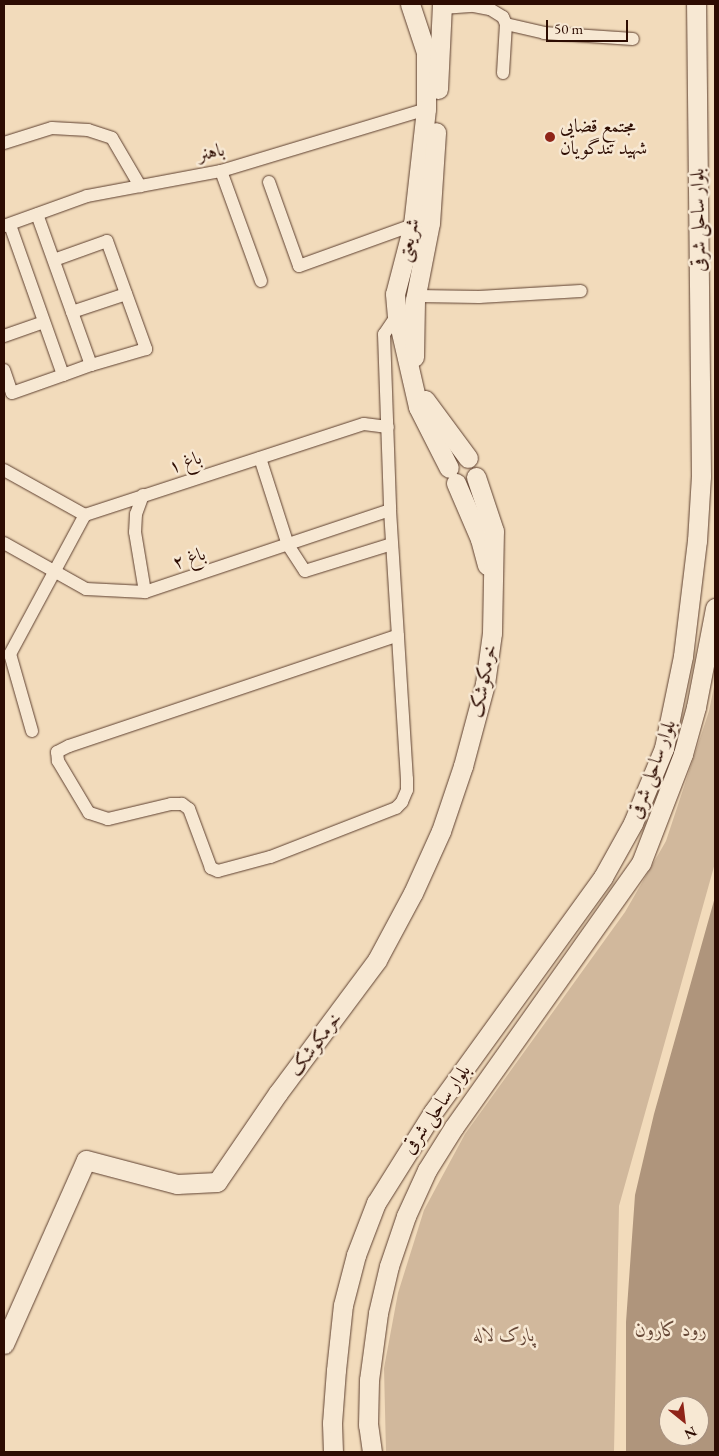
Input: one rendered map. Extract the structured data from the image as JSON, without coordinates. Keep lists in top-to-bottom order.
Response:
{
  "streets": {
    "main road": ["بلوار ساحلی شرقی", "شریعتی", "خرمکوشک"],
    "street": ["باهنر", "باغ ۱", "باغ ۲"]
  },
  "crossings": [
    ["باهنر", "شریعتی"],
    ["شریعتی", "خرمکوشک"]
  ],
  "water": ["رود کارون"],
  "parks": ["پارک لاله"],
  "places": ["مجتمع قضایی شهید تندگویان"],
  "scale_bar": "50 m",
  "north": "bottom right"
}
